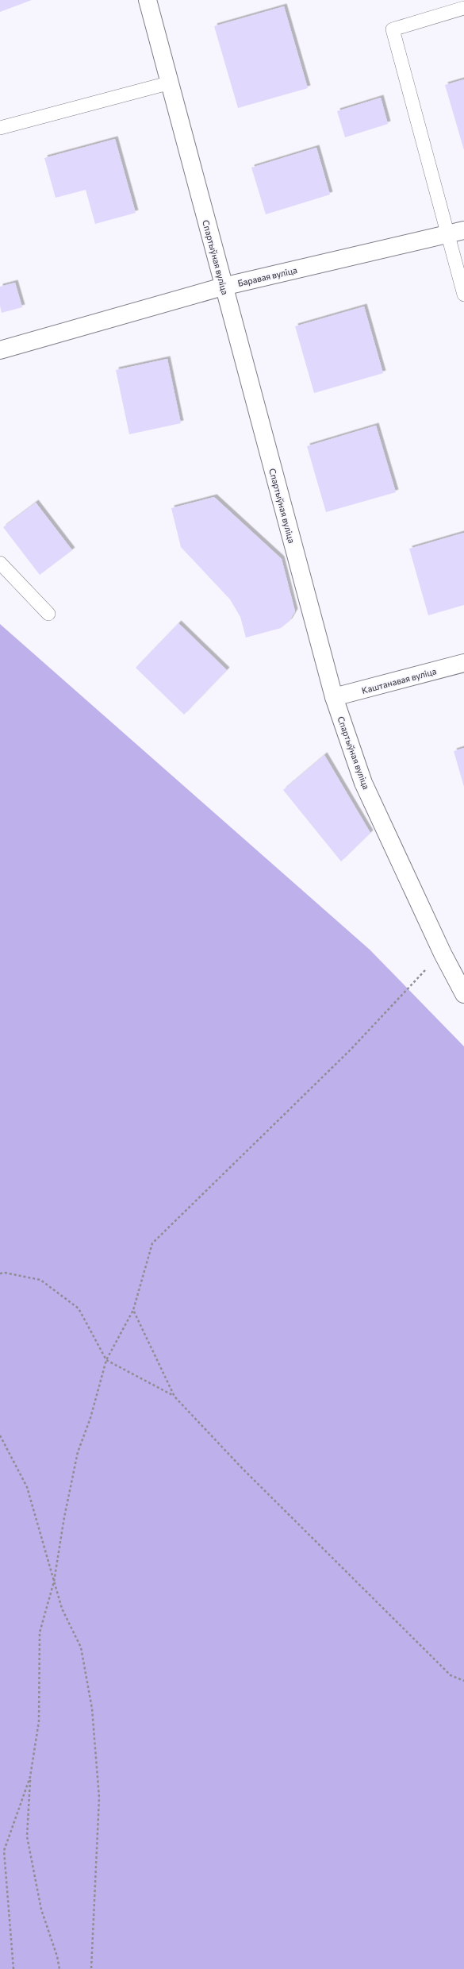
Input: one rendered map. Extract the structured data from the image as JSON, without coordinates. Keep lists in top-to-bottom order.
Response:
{
  "streets": {
    "street": ["Спартыўная вуліца", "Баравая вуліца", "Каштанавая вуліца"]
  },
  "crossings": [
    ["Спартыўная вуліца", "Баравая вуліца"],
    ["Спартыўная вуліца", "Каштанавая вуліца"]
  ]
}
